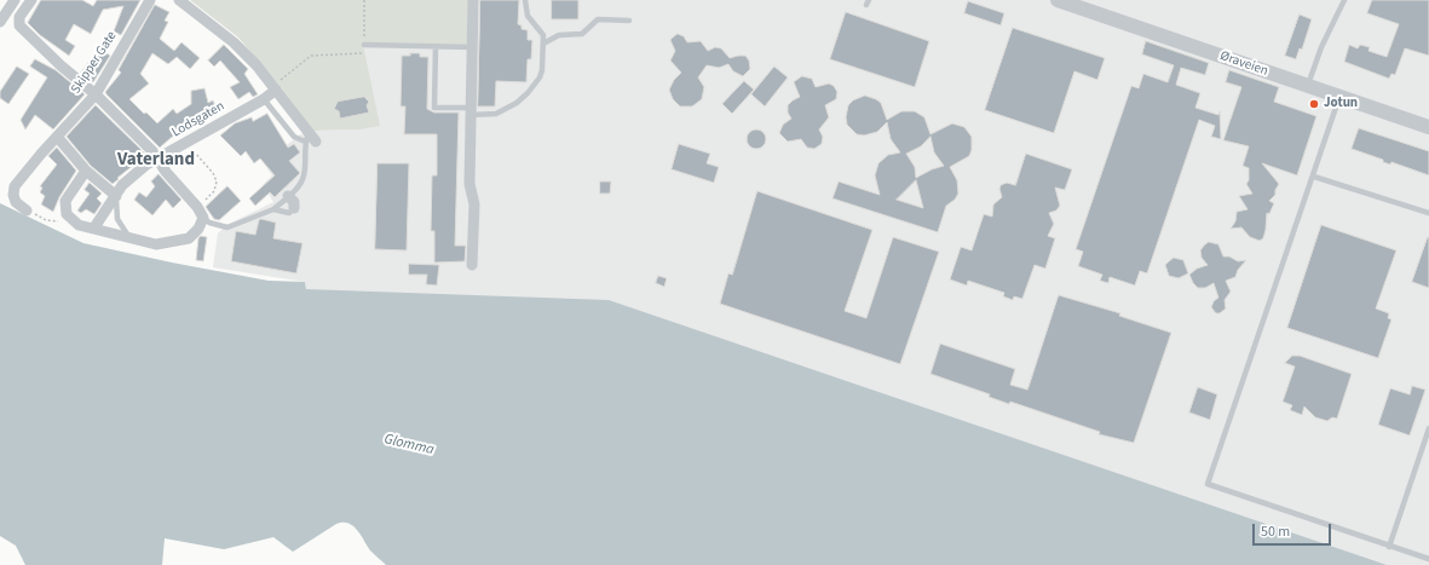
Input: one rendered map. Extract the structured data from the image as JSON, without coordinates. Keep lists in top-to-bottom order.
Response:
{
  "streets": {
    "street": ["Skipper Gate", "Øraveien", "Lodsgaten"]
  },
  "districts": ["Vaterland"],
  "water": ["Glomma"],
  "places": ["Jotun"],
  "scale_bar": "50 m"
}
